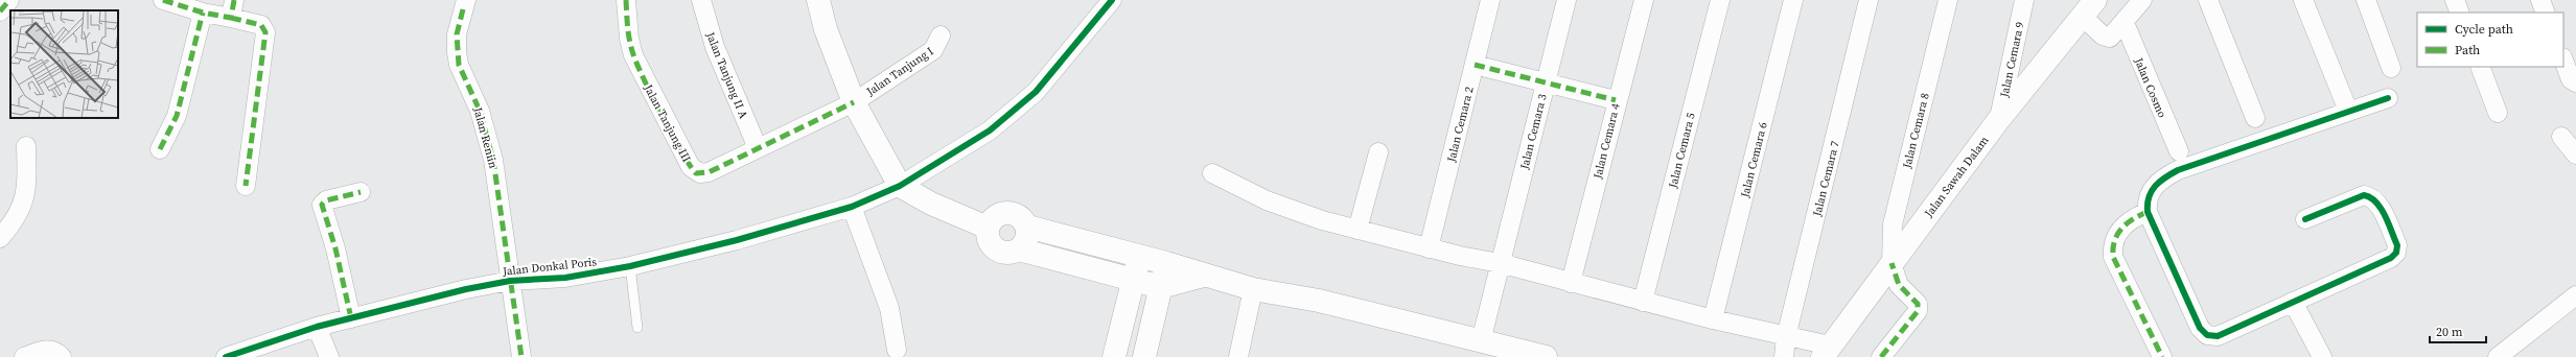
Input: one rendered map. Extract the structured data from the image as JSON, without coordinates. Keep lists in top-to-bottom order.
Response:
{
  "streets": {
    "street": [
      "Jalan Cemara 9",
      "Jalan Tanjung I",
      "Jalan Tanjung II A",
      "Jalan Cosmo",
      "Jalan Tanjung III",
      "Jalan Cemara 2",
      "Jalan Cemara 8",
      "Jalan Cemara 3",
      "Jalan Reniin",
      "Jalan Cemara 4",
      "Jalan Cemara 5",
      "Jalan Cemara 6",
      "Jalan Sawah Dalam",
      "Jalan Cemara 7",
      "Jalan Donkal Poris"
    ]
  },
  "crossings": [
    ["Jalan Cemara 9", "Jalan Sawah Dalam"],
    ["Jalan Tanjung I", "Jalan Tanjung III"],
    ["Jalan Tanjung II A", "Jalan Tanjung III"],
    ["Jalan Cemara 8", "Jalan Sawah Dalam"],
    ["Jalan Reniin", "Jalan Donkal Poris"]
  ],
  "legend": ["Cycle path", "Path"],
  "scale_bar": "20 m"
}
